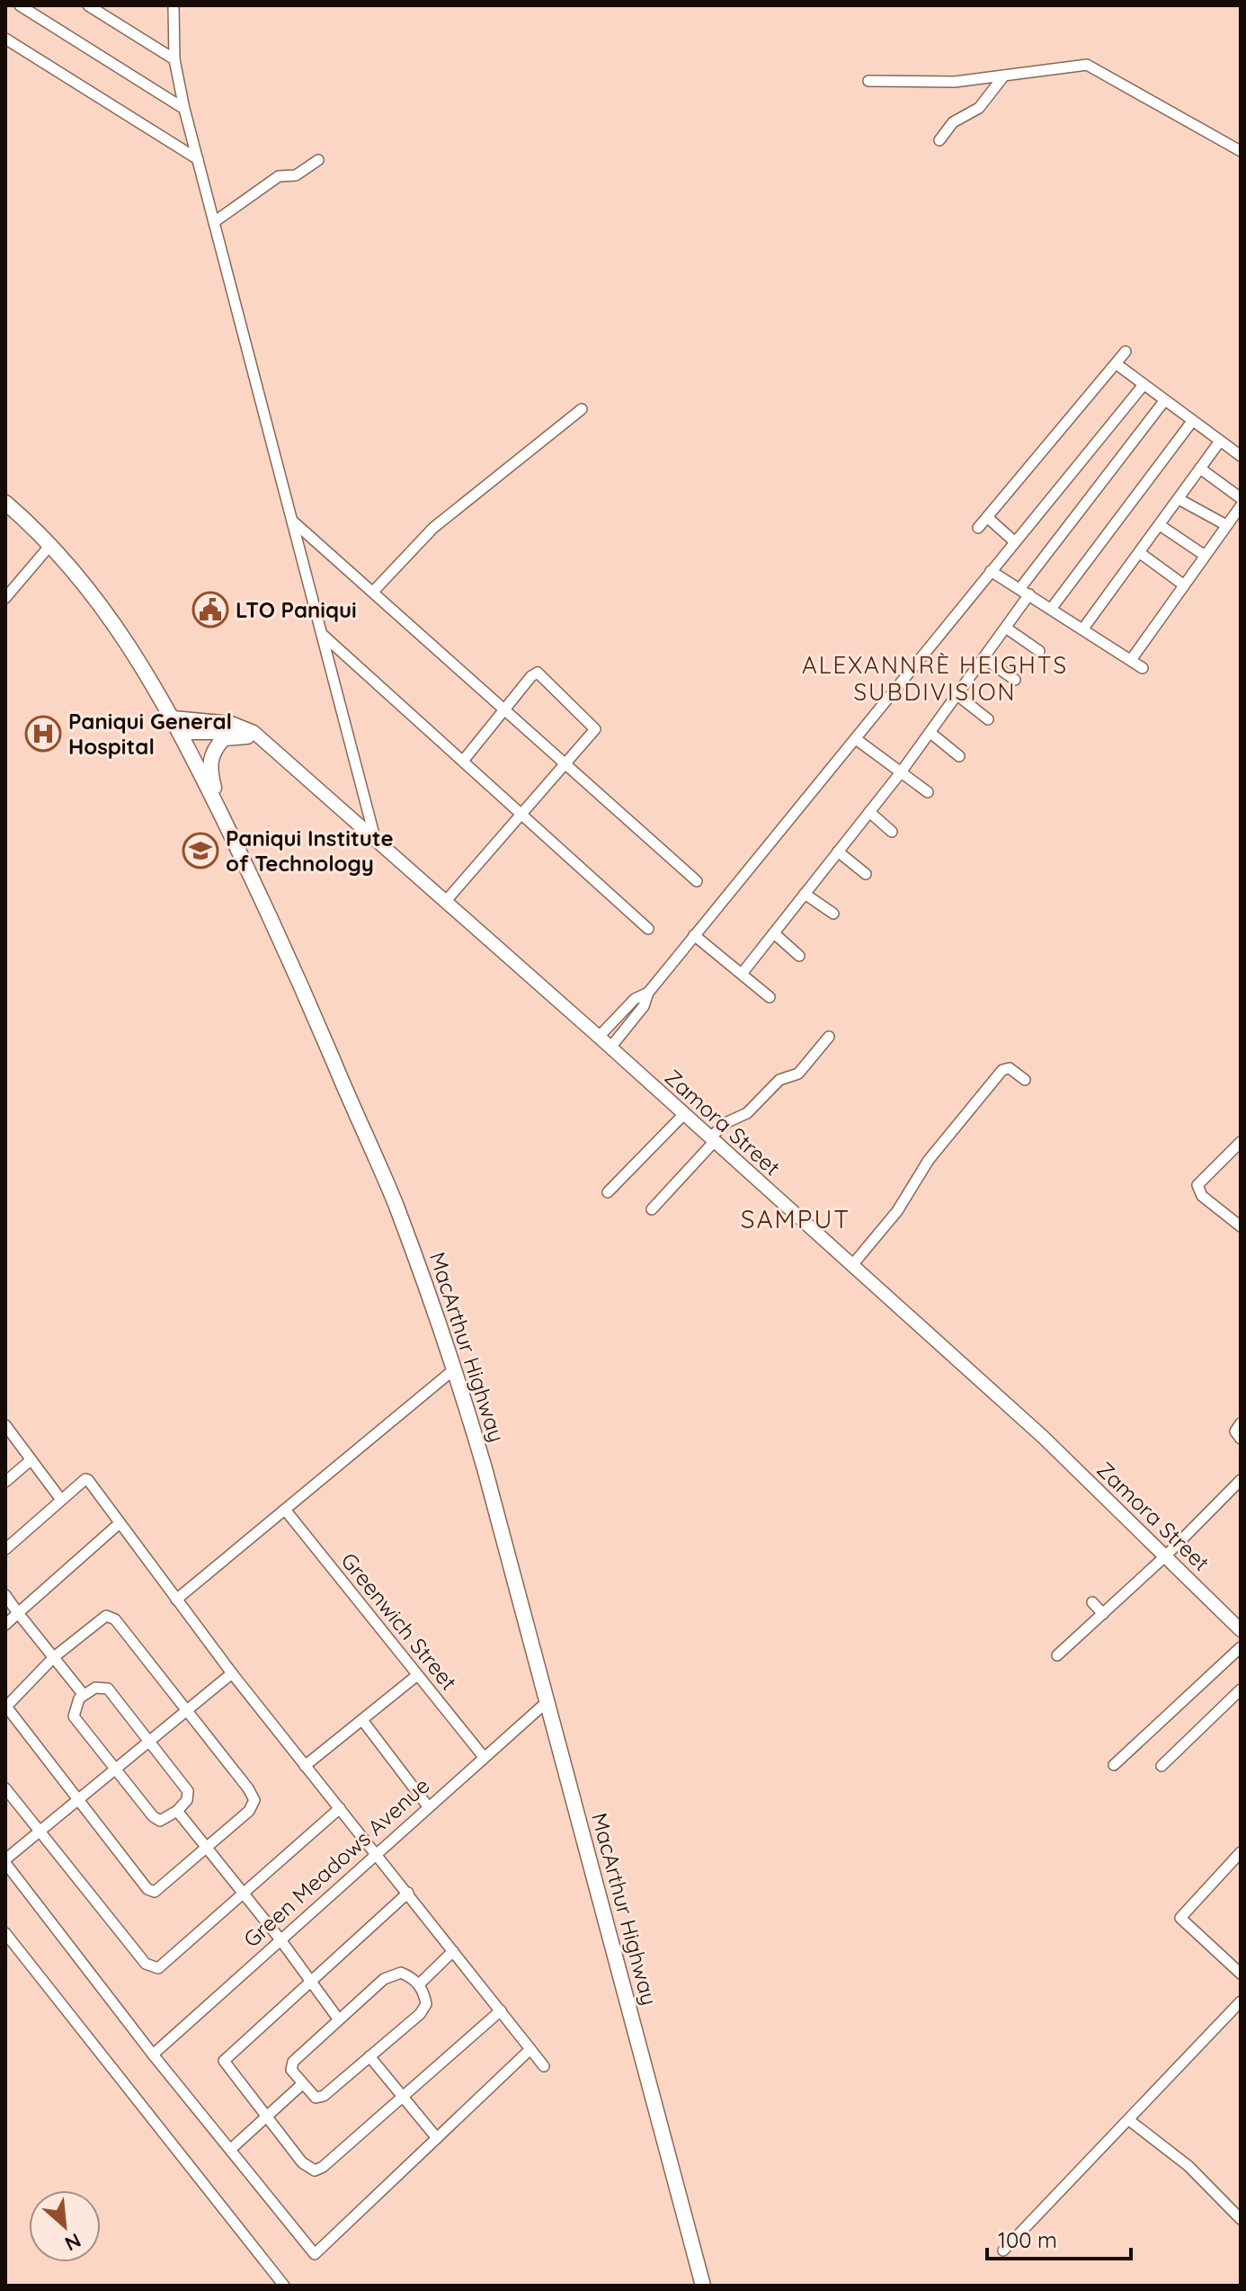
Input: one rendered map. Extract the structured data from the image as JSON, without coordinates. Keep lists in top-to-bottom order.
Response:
{
  "streets": {
    "highway": ["MacArthur Highway"],
    "main road": ["Zamora Street"],
    "street": ["Greenwich Street", "Green Meadows Avenue"]
  },
  "crossings": [
    ["Zamora Street", "MacArthur Highway"],
    ["MacArthur Highway", "Green Meadows Avenue"],
    ["Greenwich Street", "Green Meadows Avenue"]
  ],
  "districts": ["ALEXANNRÈ HEIGHTS SUBDIVISION", "SAMPUT"],
  "places": {
    "public building": ["LTO Paniqui"],
    "hospital": ["Paniqui General Hospital"],
    "school or university": ["Paniqui Institute of Technology"]
  },
  "scale_bar": "100 m",
  "north": "bottom right"
}
